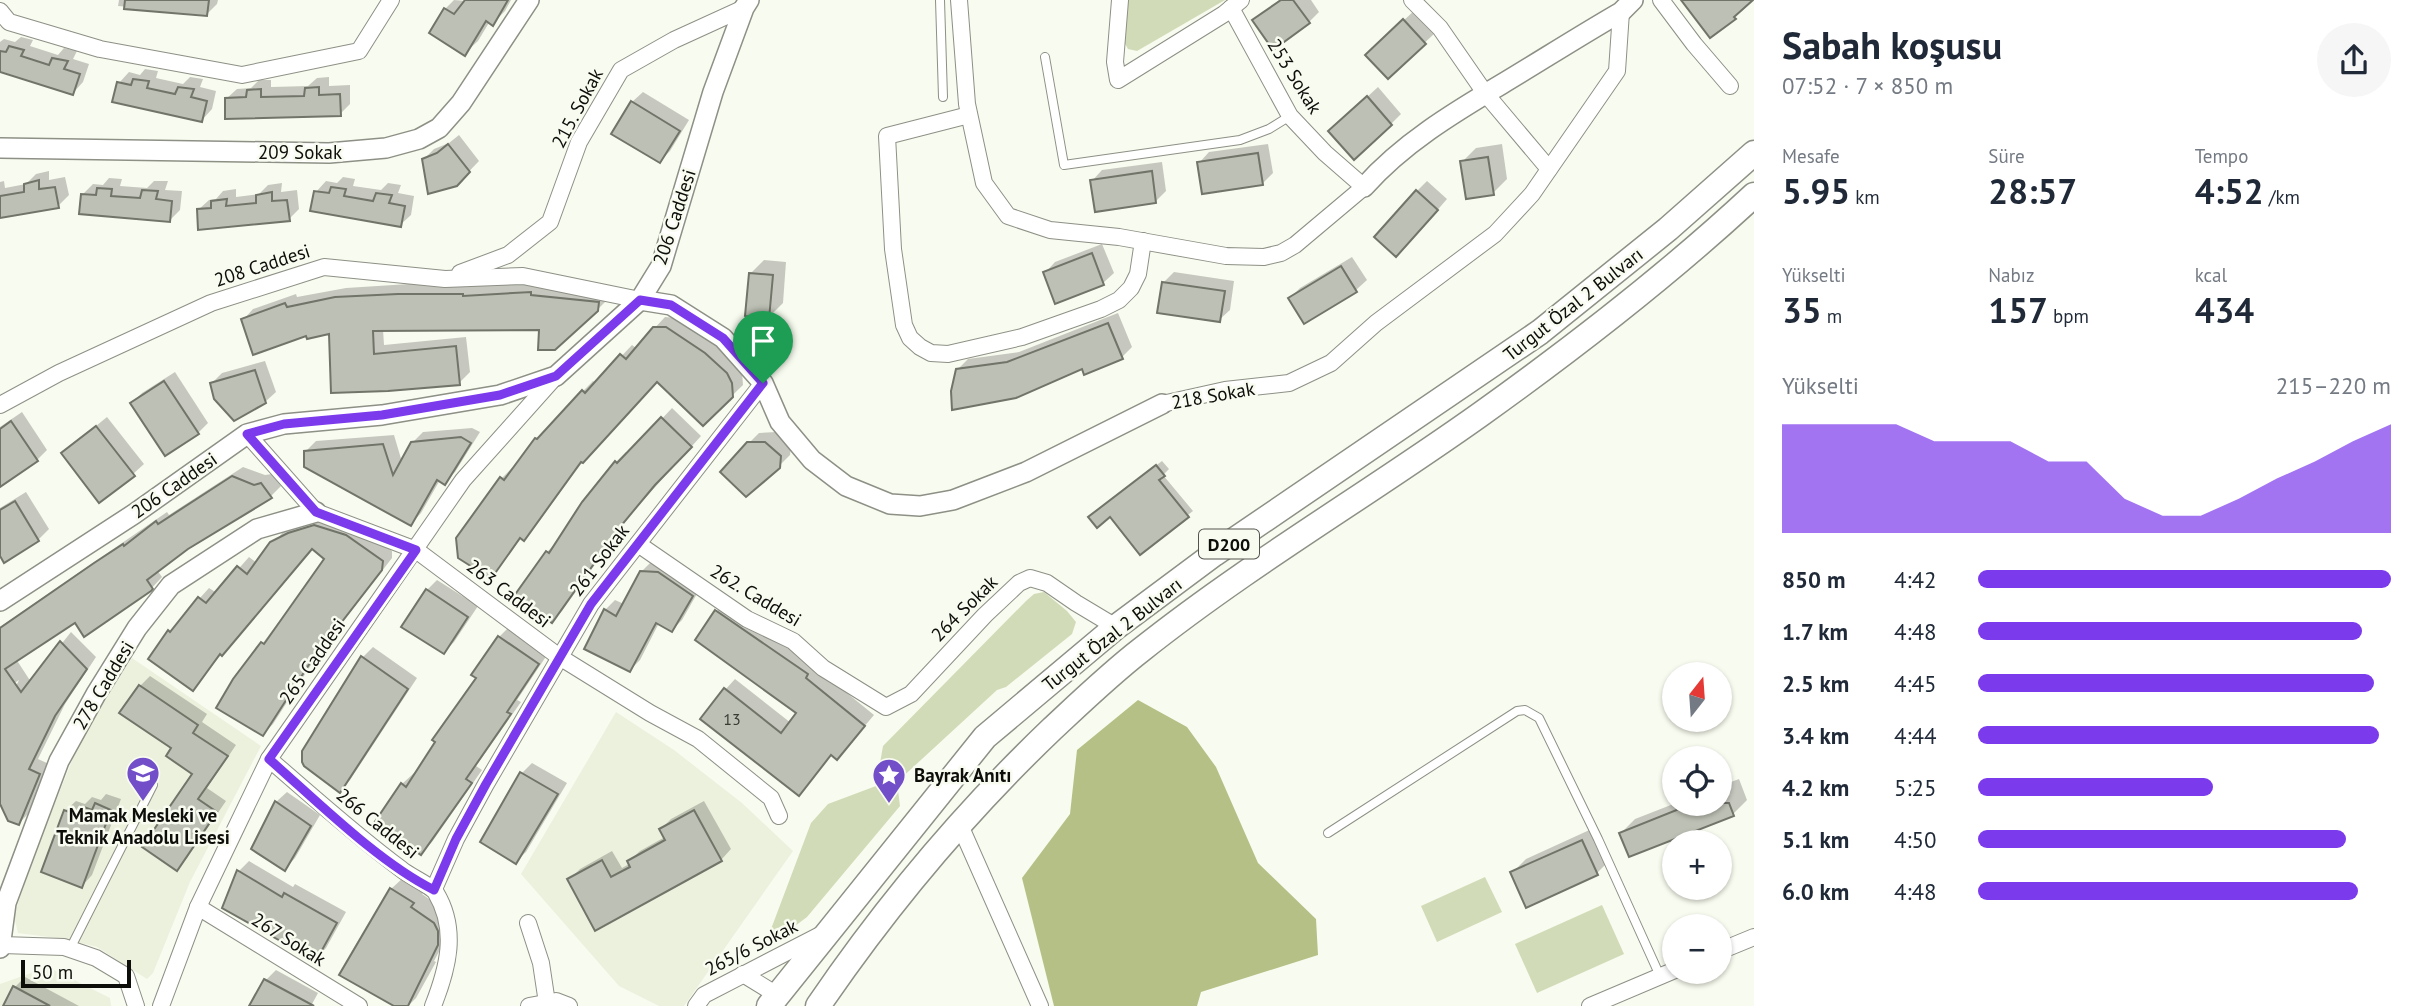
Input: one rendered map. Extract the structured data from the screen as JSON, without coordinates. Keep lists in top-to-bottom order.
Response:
{
  "streets": {
    "highway": ["Turgut Özal 2 Bulvarı", "D200"],
    "street": [
      "253 Sokak",
      "215. Sokak",
      "209 Sokak",
      "206 Caddesi",
      "208 Caddesi",
      "218 Sokak",
      "261 Sokak",
      "263 Caddesi",
      "262. Caddesi",
      "264 Sokak",
      "265 Caddesi",
      "278 Caddesi",
      "266 Caddesi",
      "267 Sokak",
      "265/6 Sokak"
    ]
  },
  "crossings": [
    ["215. Sokak", "206 Caddesi"],
    ["215. Sokak", "208 Caddesi"],
    ["206 Caddesi", "208 Caddesi"],
    ["206 Caddesi", "218 Sokak"],
    ["206 Caddesi", "263 Caddesi"],
    ["206 Caddesi", "265 Caddesi"],
    ["208 Caddesi", "218 Sokak"],
    ["Turgut Özal 2 Bulvarı", "264 Sokak"],
    ["Turgut Özal 2 Bulvarı", "265/6 Sokak"],
    ["218 Sokak", "261 Sokak"],
    ["261 Sokak", "263 Caddesi"],
    ["261 Sokak", "262. Caddesi"],
    ["261 Sokak", "266 Caddesi"],
    ["263 Caddesi", "265 Caddesi"],
    ["263 Caddesi", "278 Caddesi"],
    ["262. Caddesi", "264 Sokak"],
    ["265 Caddesi", "266 Caddesi"],
    ["265 Caddesi", "267 Sokak"]
  ],
  "places": {
    "school or university": ["Mamak Mesleki ve Teknik Anadolu Lisesi"],
    "place": ["Bayrak Anıtı"]
  },
  "house_numbers": ["13"],
  "scale_bar": "50 m",
  "north": "top",
  "page": {
    "heading": ["Sabah koşusu", "07:52 · 7 × 850 m"],
    "stats": [
      ["Mesafe", "5.95 km"],
      ["Süre", "28:57"],
      ["Tempo", "4:52 /km"],
      ["Yükselti", "35 m"],
      ["Nabız", "157 bpm"],
      ["kcal", "434"]
    ],
    "chart": ["Yükselti", "215–220 m"],
    "list": [
      {
        "name": "850 m",
        "note": "4:42"
      },
      {
        "name": "1.7 km",
        "note": "4:48"
      },
      {
        "name": "2.5 km",
        "note": "4:45"
      },
      {
        "name": "3.4 km",
        "note": "4:44"
      },
      {
        "name": "4.2 km",
        "note": "5:25"
      },
      {
        "name": "5.1 km",
        "note": "4:50"
      },
      {
        "name": "6.0 km",
        "note": "4:48"
      }
    ],
    "map_buttons": ["+", "−"],
    "scale": "50 m"
  }
}
